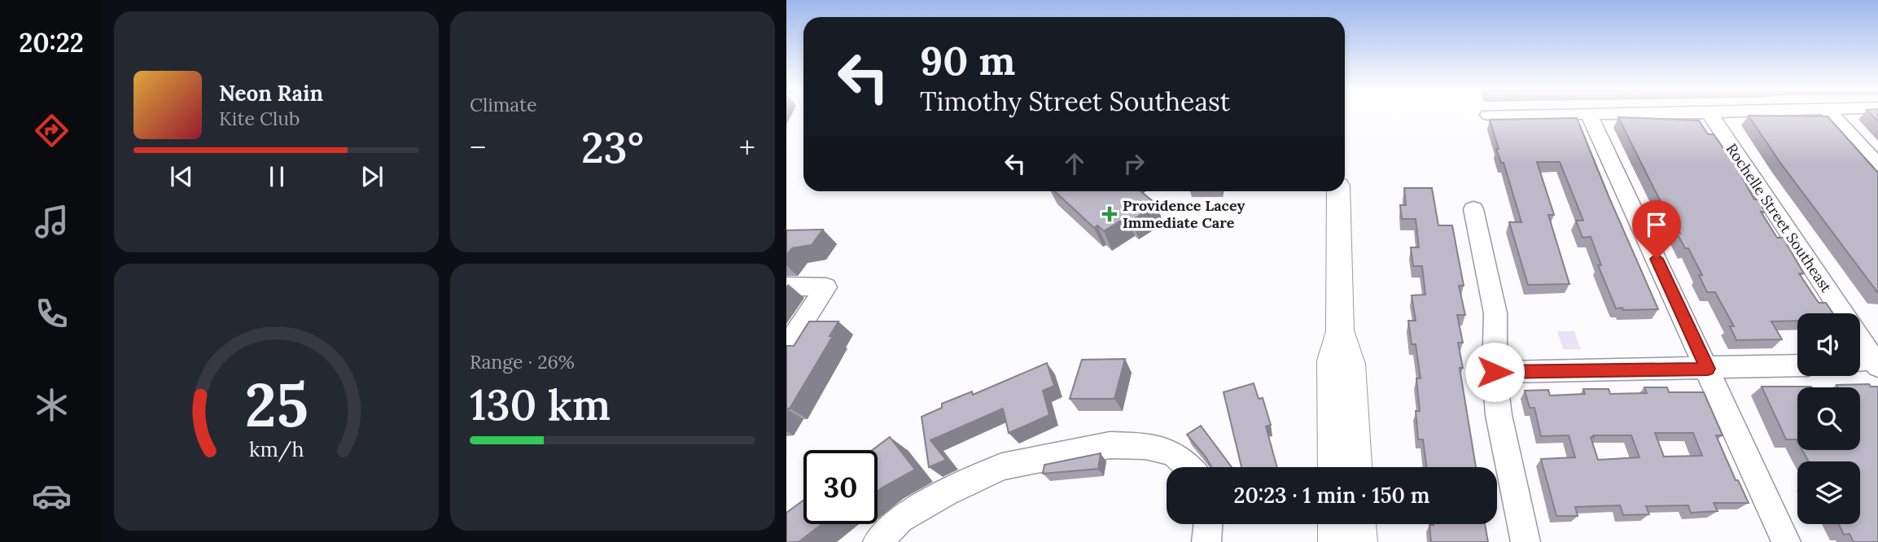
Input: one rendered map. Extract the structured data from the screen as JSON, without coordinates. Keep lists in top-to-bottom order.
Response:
{
  "streets": {
    "street": ["Rochelle Street Southeast"]
  },
  "places": {
    "health": ["Providence Lacey Immediate Care"]
  },
  "page": {
    "tabs": "20:22",
    "tile": [
      "Climate",
      ["Range · 26%", "130 km"]
    ],
    "turn": ["90 m", "Timothy Street Southeast"],
    "song": ["Neon Rain", "Kite Club"],
    "heat": ["−", "23°", "+"],
    "limit": "30",
    "trip": "20:23 · 1 min · 150 m",
    "gauge": ["25", "km/h"]
  }
}
